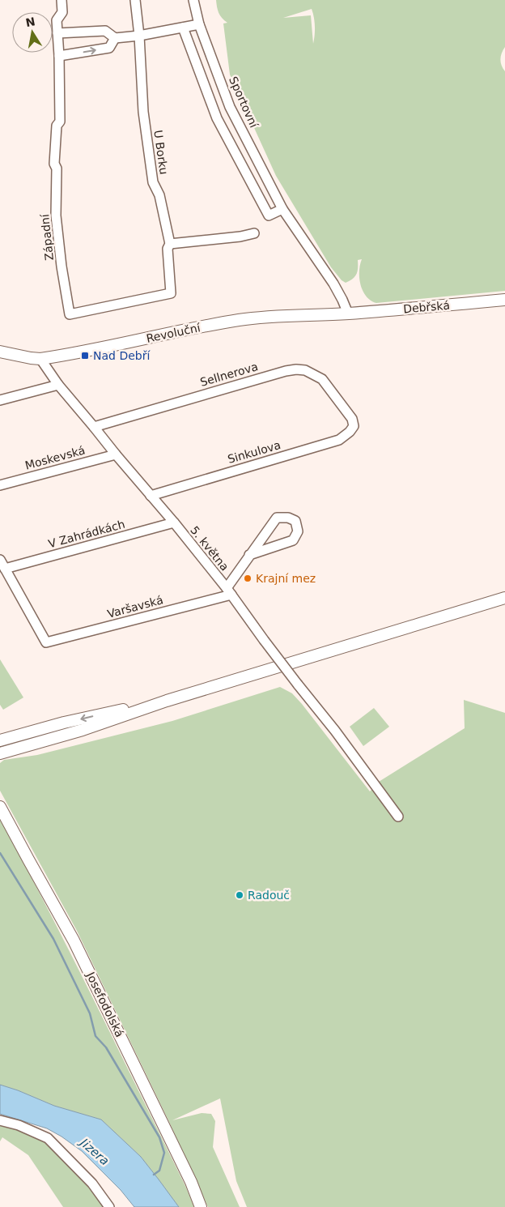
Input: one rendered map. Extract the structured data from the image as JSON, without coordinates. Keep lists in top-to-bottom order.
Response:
{
  "streets": {
    "main road": ["Debřská", "Revoluční", "Josefodolská"],
    "street": [
      "Sportovní",
      "U Borku",
      "Západní",
      "Sellnerova",
      "Sinkulova",
      "Moskevská",
      "V Zahrádkách",
      "5. května",
      "Varšavská"
    ]
  },
  "crossings": [
    ["Sportovní", "Debřská"],
    ["Sportovní", "Revoluční"],
    ["U Borku", "Západní"],
    ["Debřská", "Revoluční"],
    ["Revoluční", "5. května"],
    ["Sellnerova", "Sinkulova"],
    ["Sellnerova", "5. května"],
    ["Sinkulova", "5. května"],
    ["Moskevská", "5. května"],
    ["V Zahrádkách", "5. května"],
    ["V Zahrádkách", "Varšavská"],
    ["5. května", "Varšavská"]
  ],
  "water": ["Jizera"],
  "places": {
    "transit": ["Nad Debří"],
    "other": ["Krajní mez", "Radouč"]
  },
  "north": "top"
}
